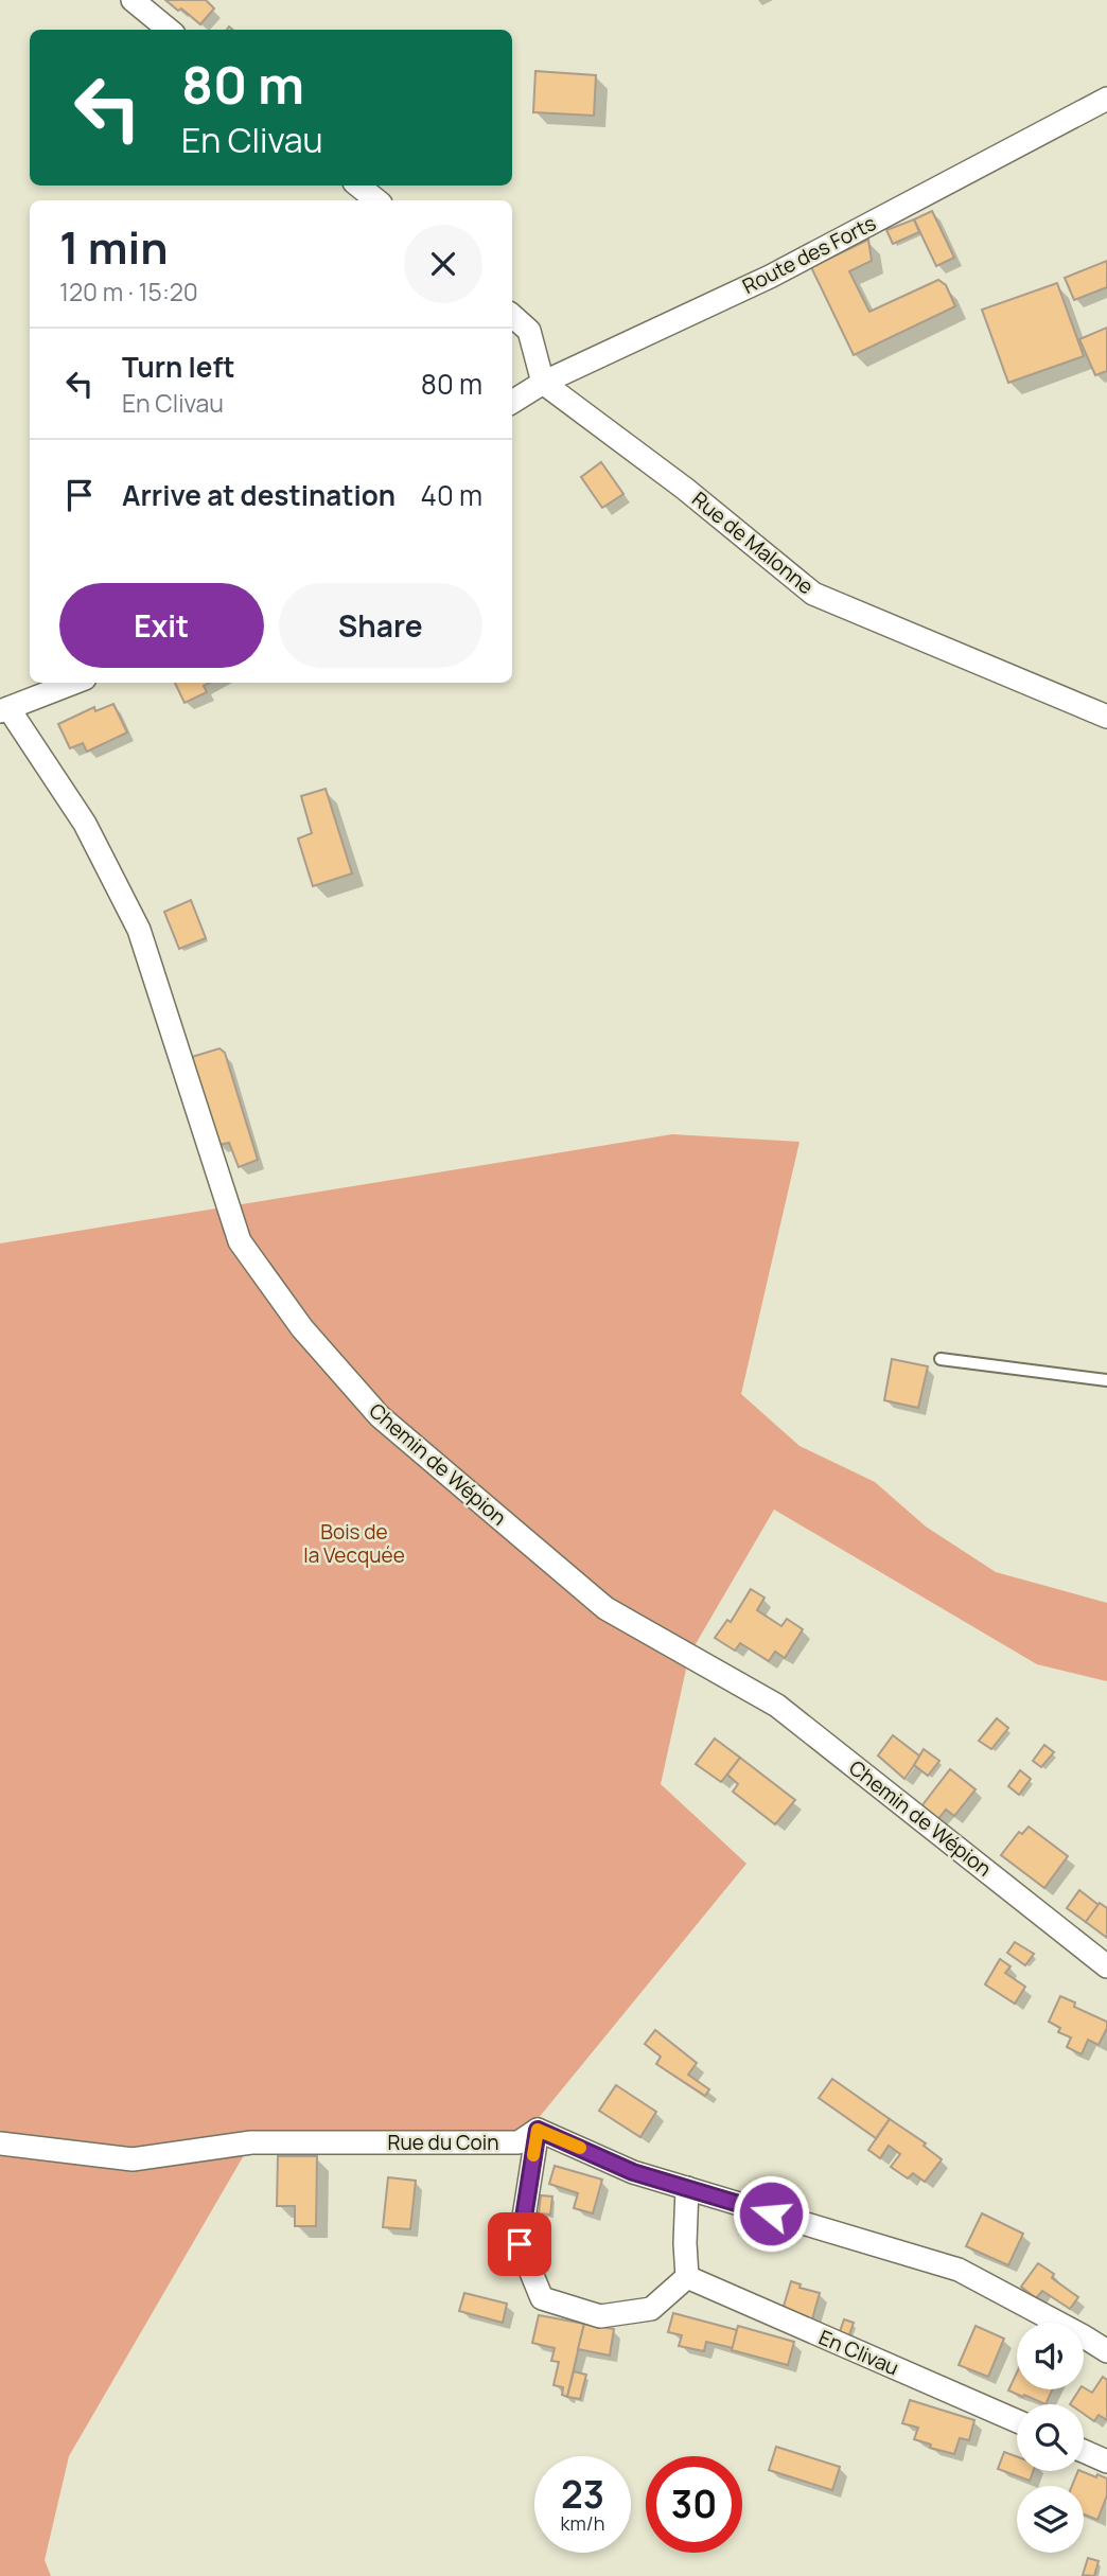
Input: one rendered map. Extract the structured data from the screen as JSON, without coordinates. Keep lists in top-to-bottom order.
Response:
{
  "streets": {
    "street": [
      "Route des Forts",
      "Rue de Malonne",
      "Chemin de Wépion",
      "Rue du Coin",
      "En Clivau"
    ]
  },
  "crossings": [
    ["Route des Forts", "Rue de Malonne"]
  ],
  "parks": ["Bois de la Vecquée"],
  "page": {
    "turn": ["80 m", "En Clivau"],
    "heading": ["1 min", "120 m · 15:20"],
    "list": [
      {
        "name": "Turn left",
        "note": "En Clivau",
        "value": "80 m"
      },
      {
        "name": "Arrive at destination",
        "value": "40 m"
      }
    ],
    "buttons": ["Exit", "Share"],
    "speed": "23 km/h",
    "limit": "30"
  }
}
